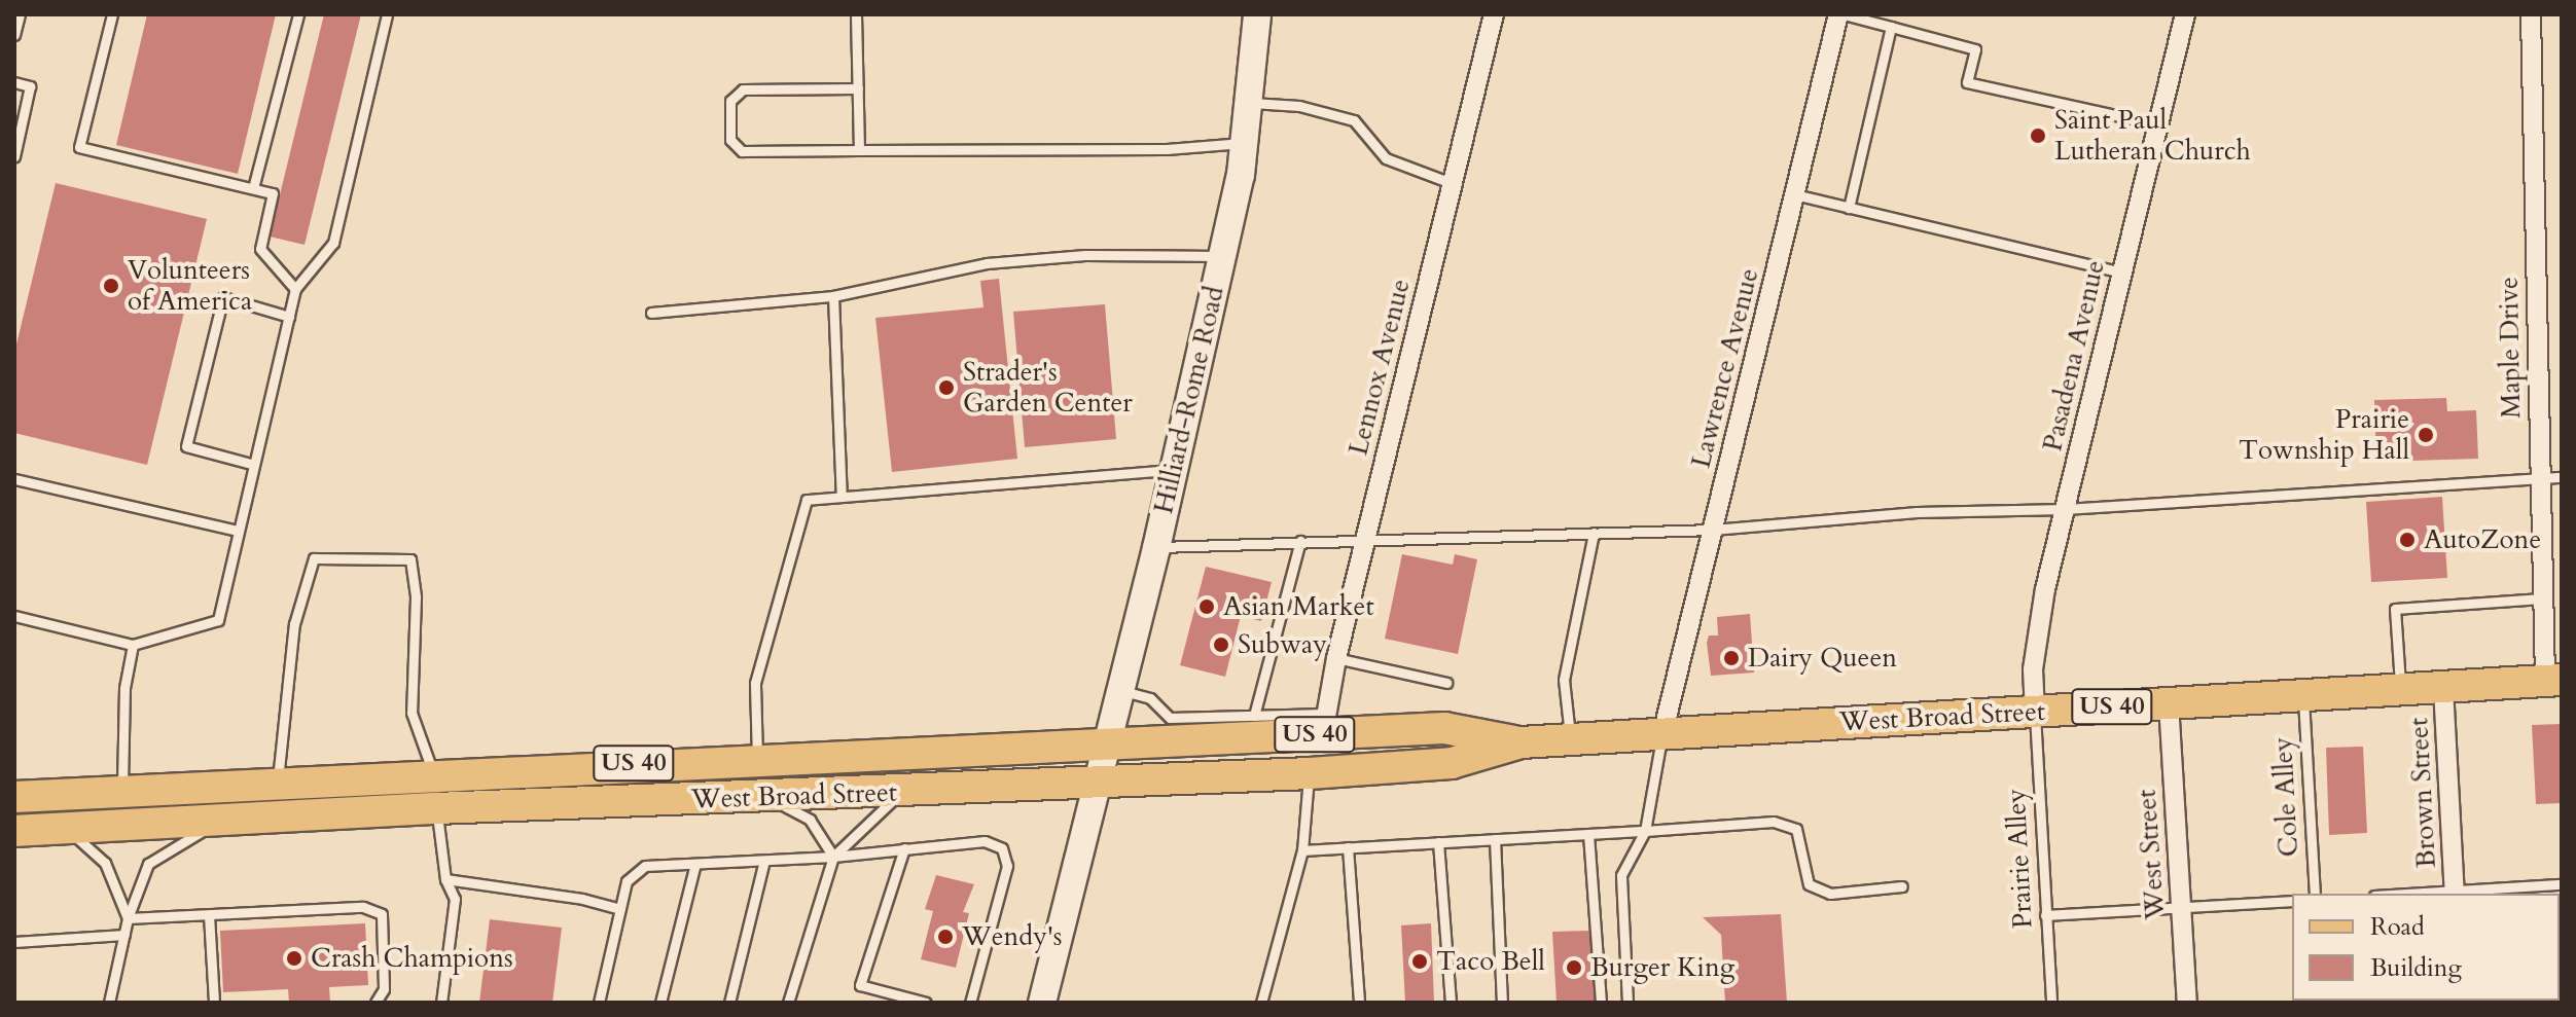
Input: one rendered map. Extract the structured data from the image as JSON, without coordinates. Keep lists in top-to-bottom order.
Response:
{
  "streets": {
    "main road": ["Hilliard-Rome Road", "US 40", "West Broad Street"],
    "street": [
      "Maple Drive",
      "Pasadena Avenue",
      "Lennox Avenue",
      "Lawrence Avenue",
      "Brown Street",
      "West Street"
    ],
    "lane": ["Cole Alley", "Prairie Alley"]
  },
  "crossings": [
    ["Maple Drive", "West Broad Street"],
    ["Pasadena Avenue", "West Broad Street"],
    ["Pasadena Avenue", "Prairie Alley"],
    ["Lennox Avenue", "West Broad Street"],
    ["Lawrence Avenue", "West Broad Street"],
    ["Hilliard-Rome Road", "West Broad Street"],
    ["West Broad Street", "Brown Street"],
    ["West Broad Street", "Cole Alley"],
    ["West Broad Street", "West Street"],
    ["West Broad Street", "Prairie Alley"]
  ],
  "places": [
    "Saint Paul Lutheran Church",
    "Volunteers of America",
    "Strader's Garden Center",
    "Prairie Township Hall",
    "AutoZone",
    "Asian Market",
    "Subway",
    "Dairy Queen",
    "Wendy's",
    "Crash Champions",
    "Taco Bell",
    "Burger King"
  ],
  "legend": ["Road", "Building"]
}
